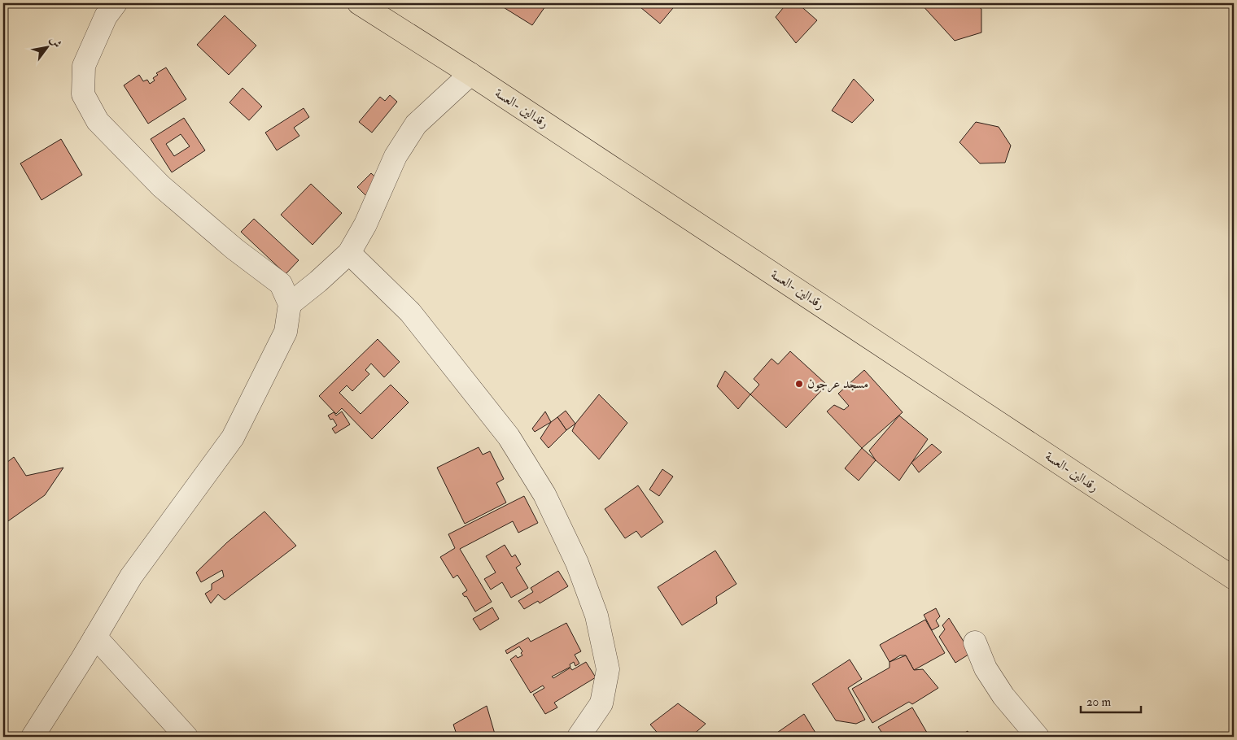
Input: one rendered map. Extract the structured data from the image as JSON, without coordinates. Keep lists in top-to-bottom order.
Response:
{
  "streets": {
    "main road": ["رقدالين -العسة"]
  },
  "places": ["مسجد عرجون"],
  "scale_bar": "20 m",
  "north": "top right"
}
